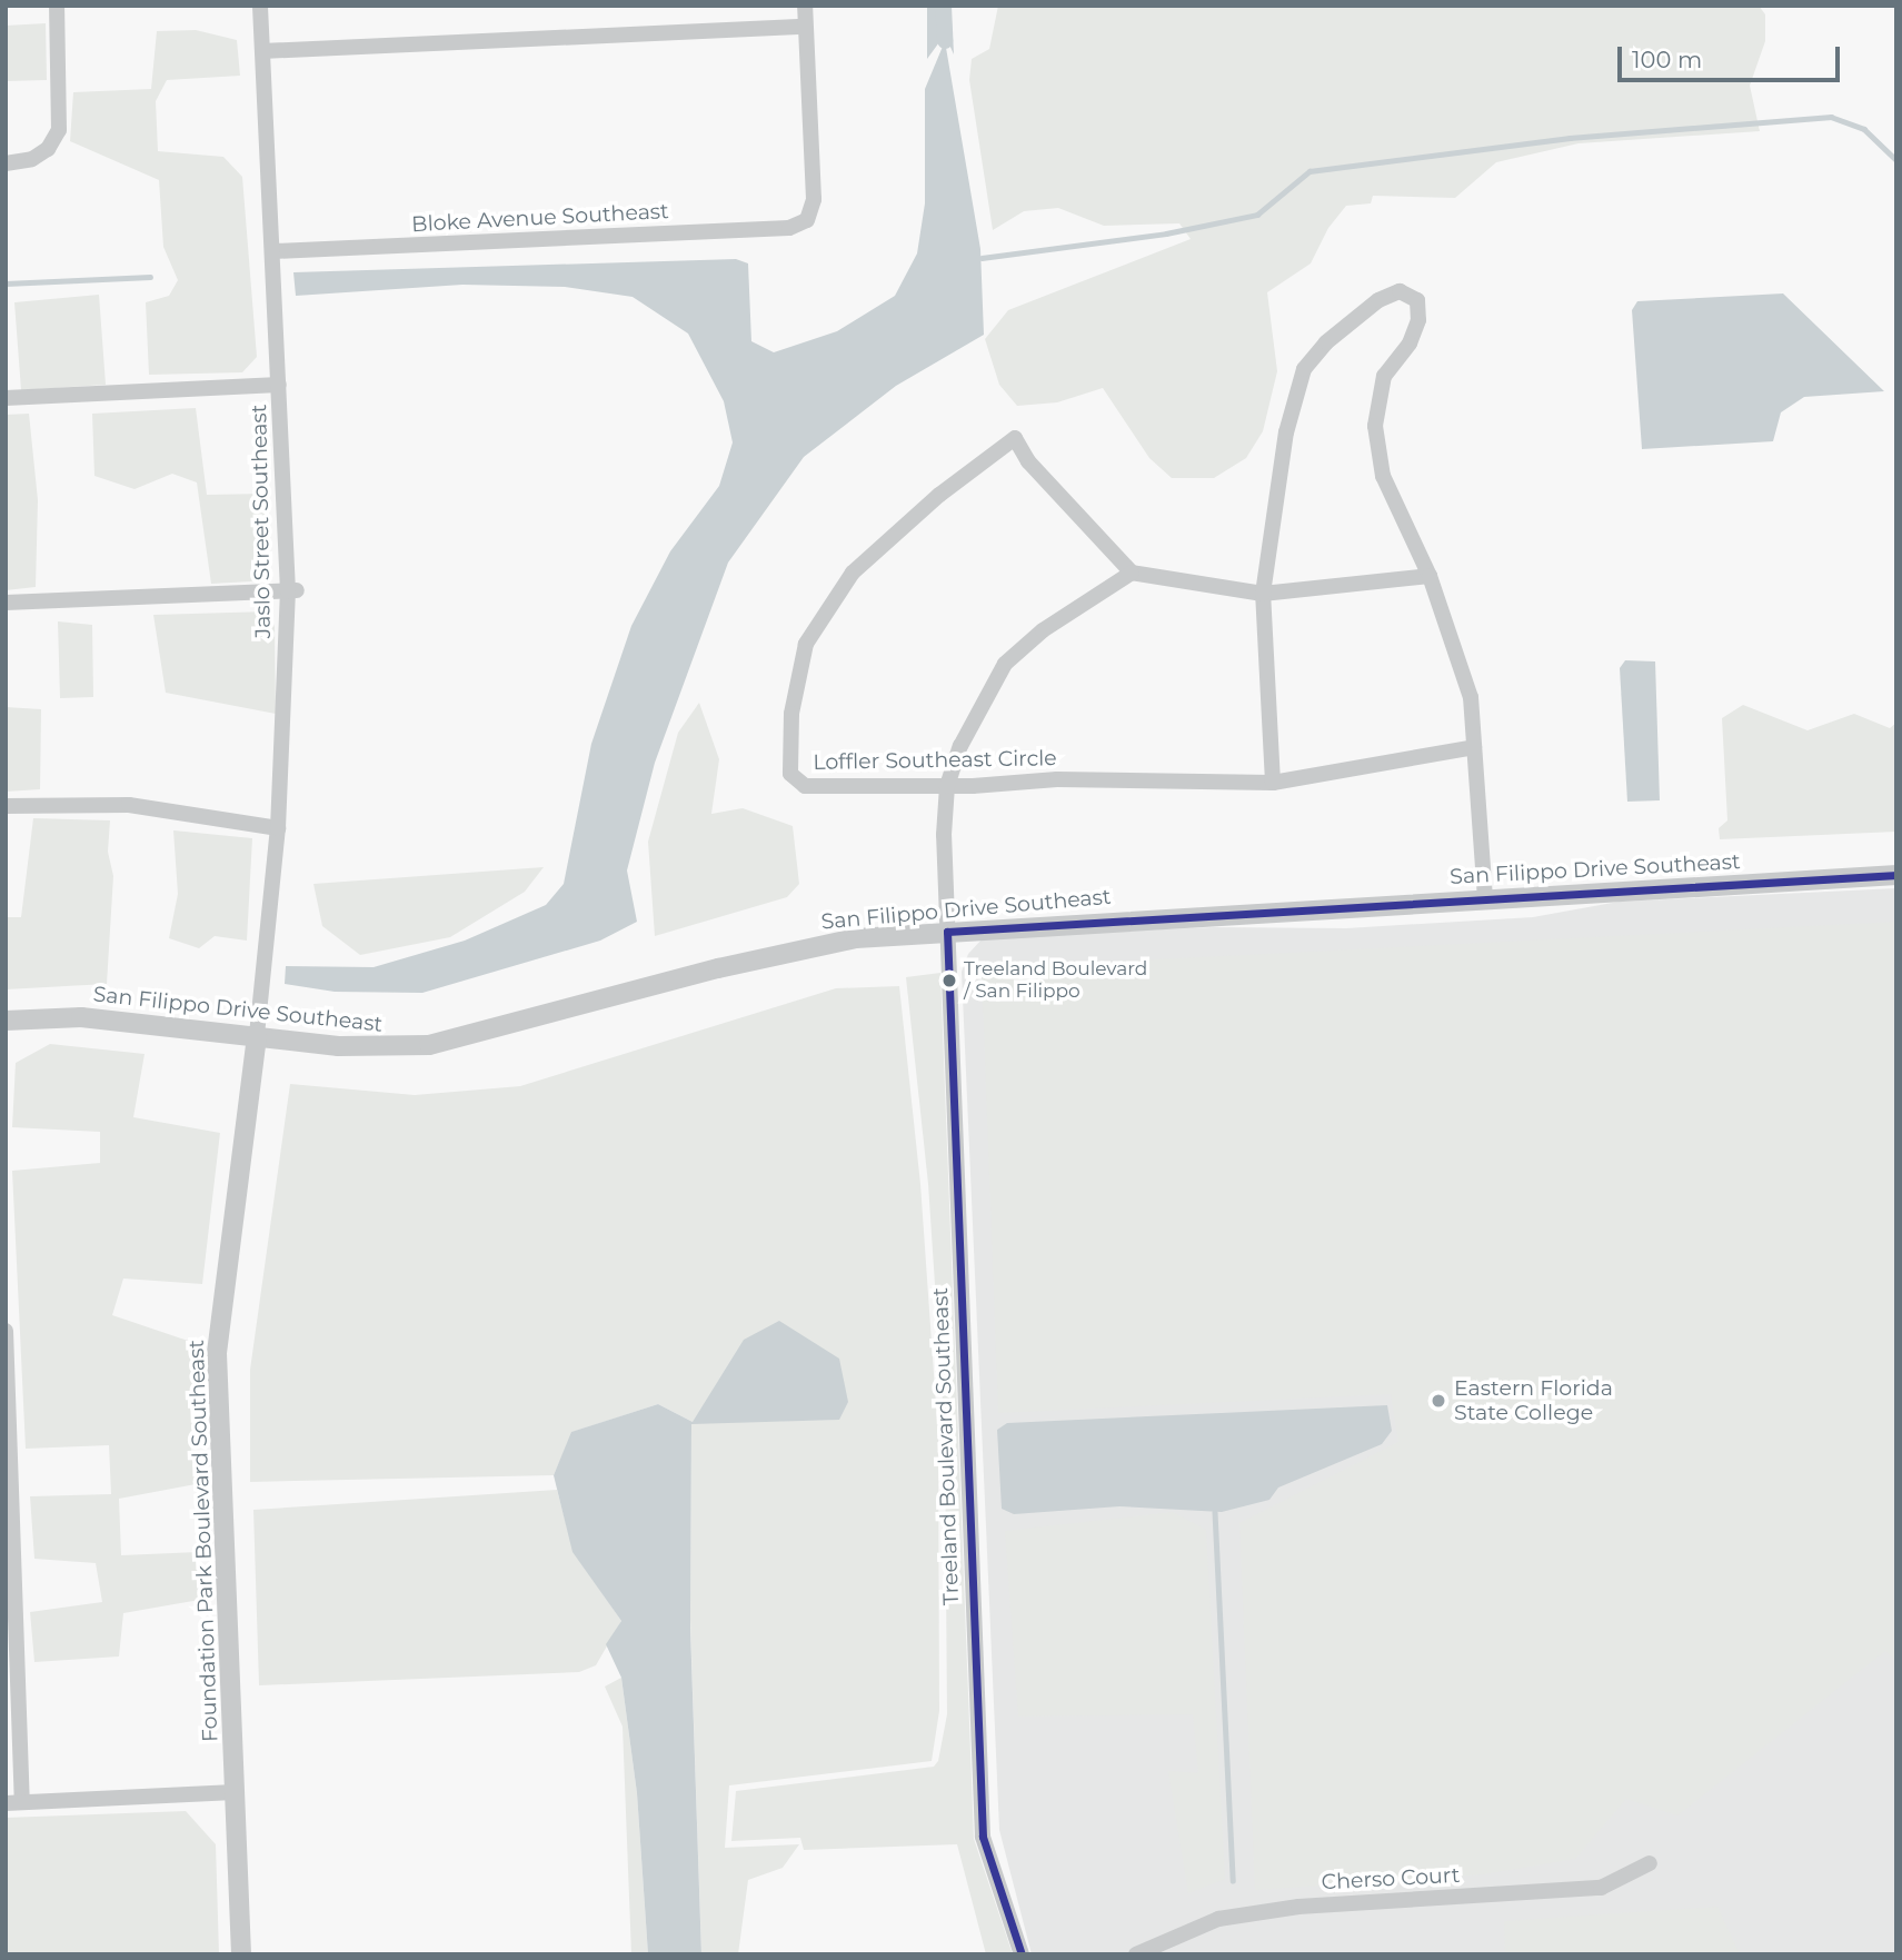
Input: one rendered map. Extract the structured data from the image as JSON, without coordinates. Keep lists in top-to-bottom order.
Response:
{
  "streets": {
    "street": [
      "Bloke Avenue Southeast",
      "Jaslo Street Southeast",
      "Loffler Southeast Circle",
      "San Filippo Drive Southeast",
      "Treeland Boulevard Southeast",
      "Foundation Park Boulevard Southeast",
      "Cherso Court"
    ]
  },
  "crossings": [
    ["Bloke Avenue Southeast", "Jaslo Street Southeast"],
    ["Jaslo Street Southeast", "San Filippo Drive Southeast"],
    ["Jaslo Street Southeast", "Foundation Park Boulevard Southeast"],
    ["Loffler Southeast Circle", "Treeland Boulevard Southeast"],
    ["San Filippo Drive Southeast", "Treeland Boulevard Southeast"],
    ["San Filippo Drive Southeast", "Foundation Park Boulevard Southeast"]
  ],
  "places": ["Treeland Boulevard / San Filippo", "Eastern Florida State College"],
  "scale_bar": "100 m"
}
